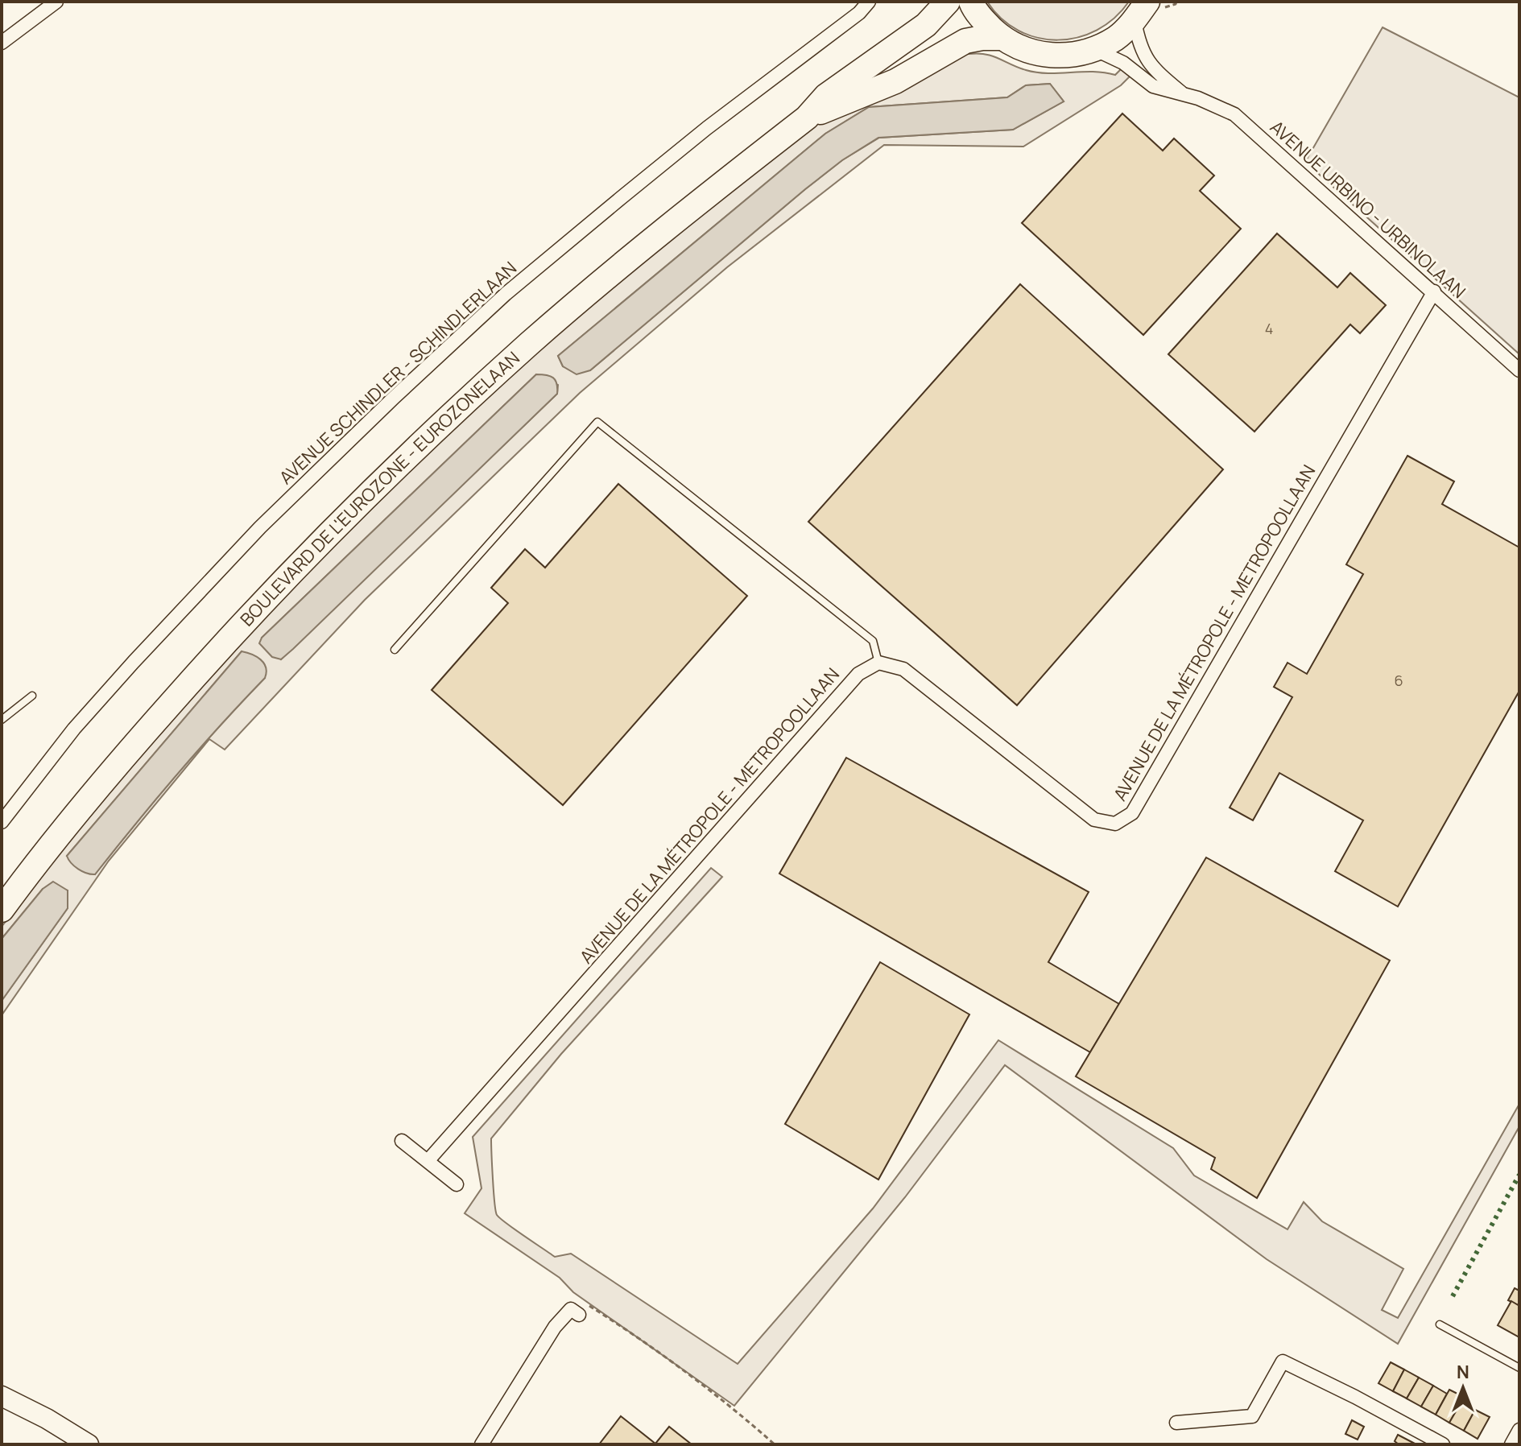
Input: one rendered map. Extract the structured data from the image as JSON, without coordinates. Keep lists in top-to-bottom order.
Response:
{
  "streets": {
    "highway": ["BOULEVARD DE L'EUROZONE - EUROZONELAAN"],
    "street": ["AVENUE URBINO - URBINOLAAN", "AVENUE SCHINDLER - SCHINDLERLAAN", "AVENUE DE LA MÉTROPOLE - METROPOOLLAAN"]
  },
  "crossings": [
    ["AVENUE URBINO - URBINOLAAN", "AVENUE DE LA MÉTROPOLE - METROPOOLLAAN"]
  ],
  "house_numbers": ["4", "6"],
  "north": "top"
}
